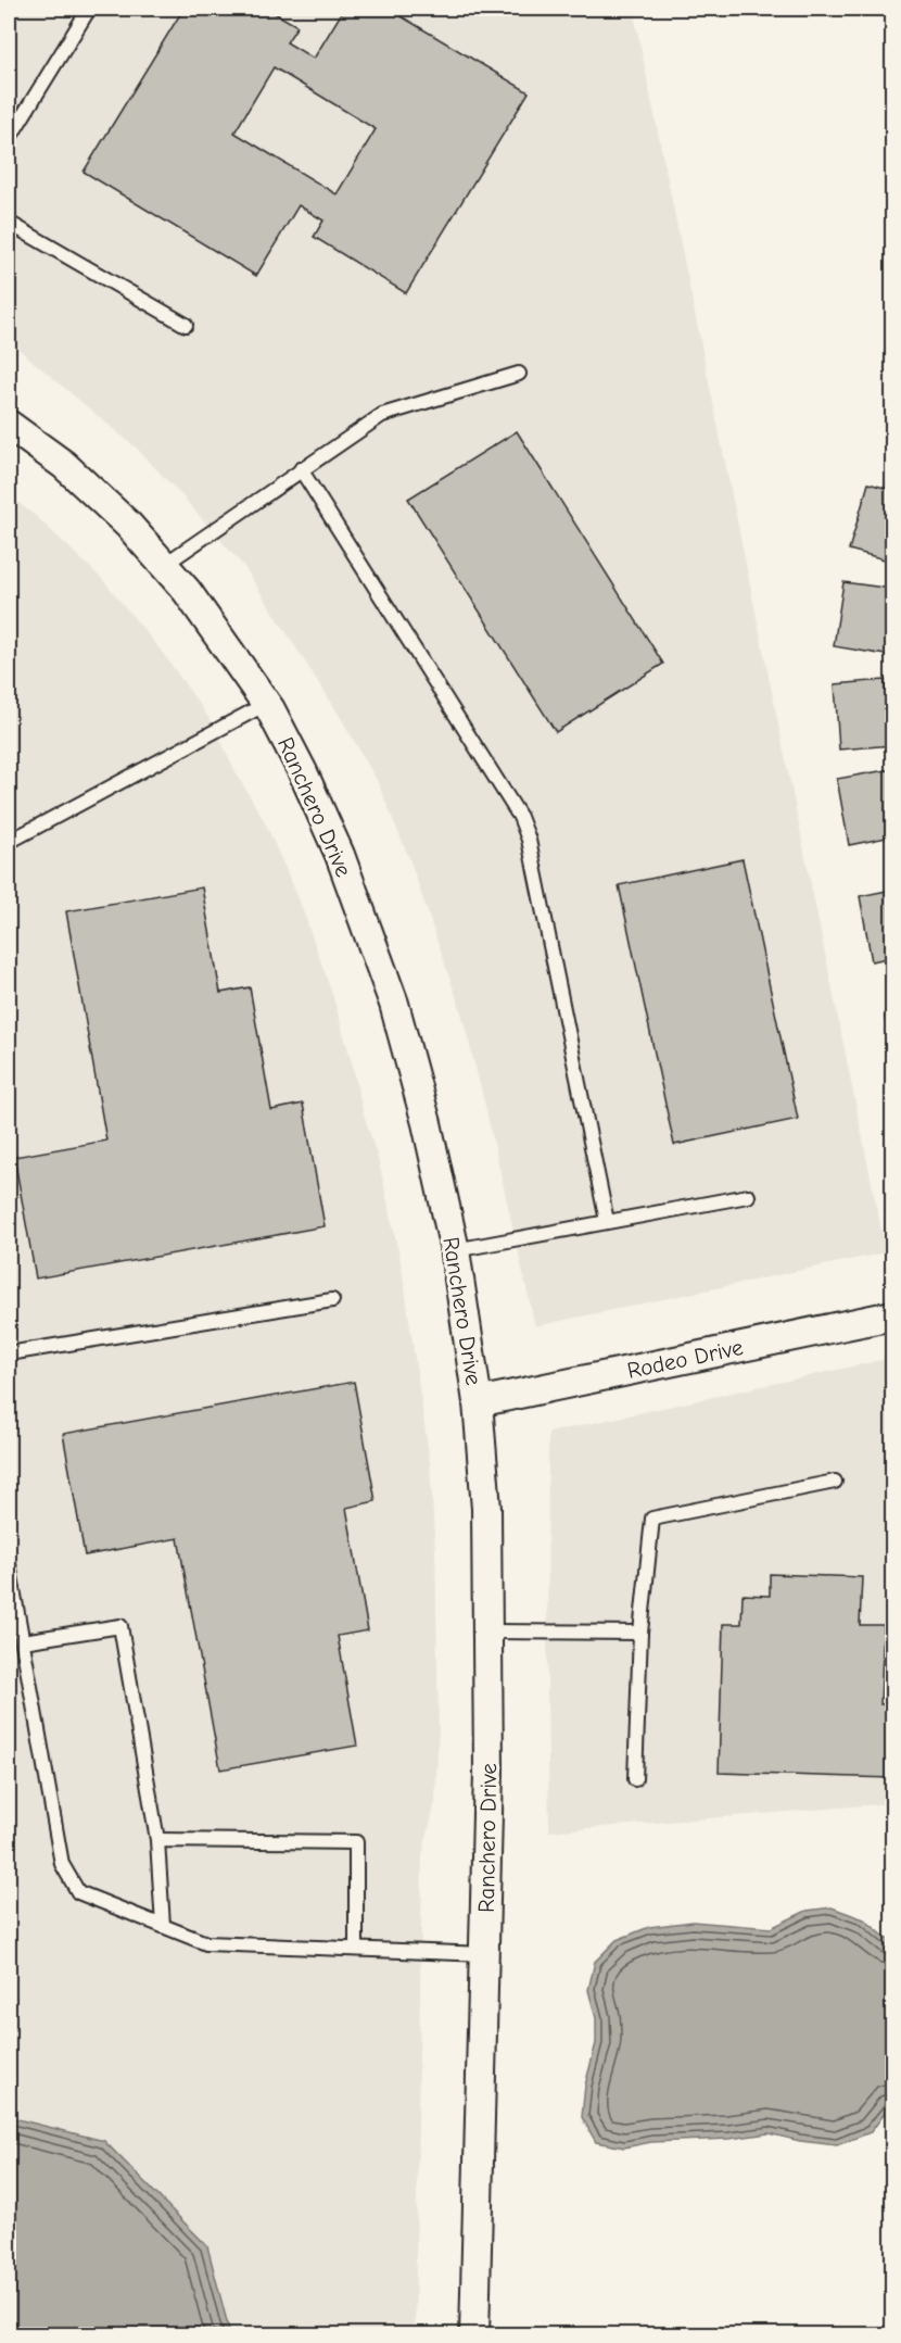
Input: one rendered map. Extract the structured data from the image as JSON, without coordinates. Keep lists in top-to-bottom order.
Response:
{
  "streets": {
    "street": ["Ranchero Drive", "Rodeo Drive"]
  },
  "crossings": [
    ["Ranchero Drive", "Rodeo Drive"]
  ]
}
